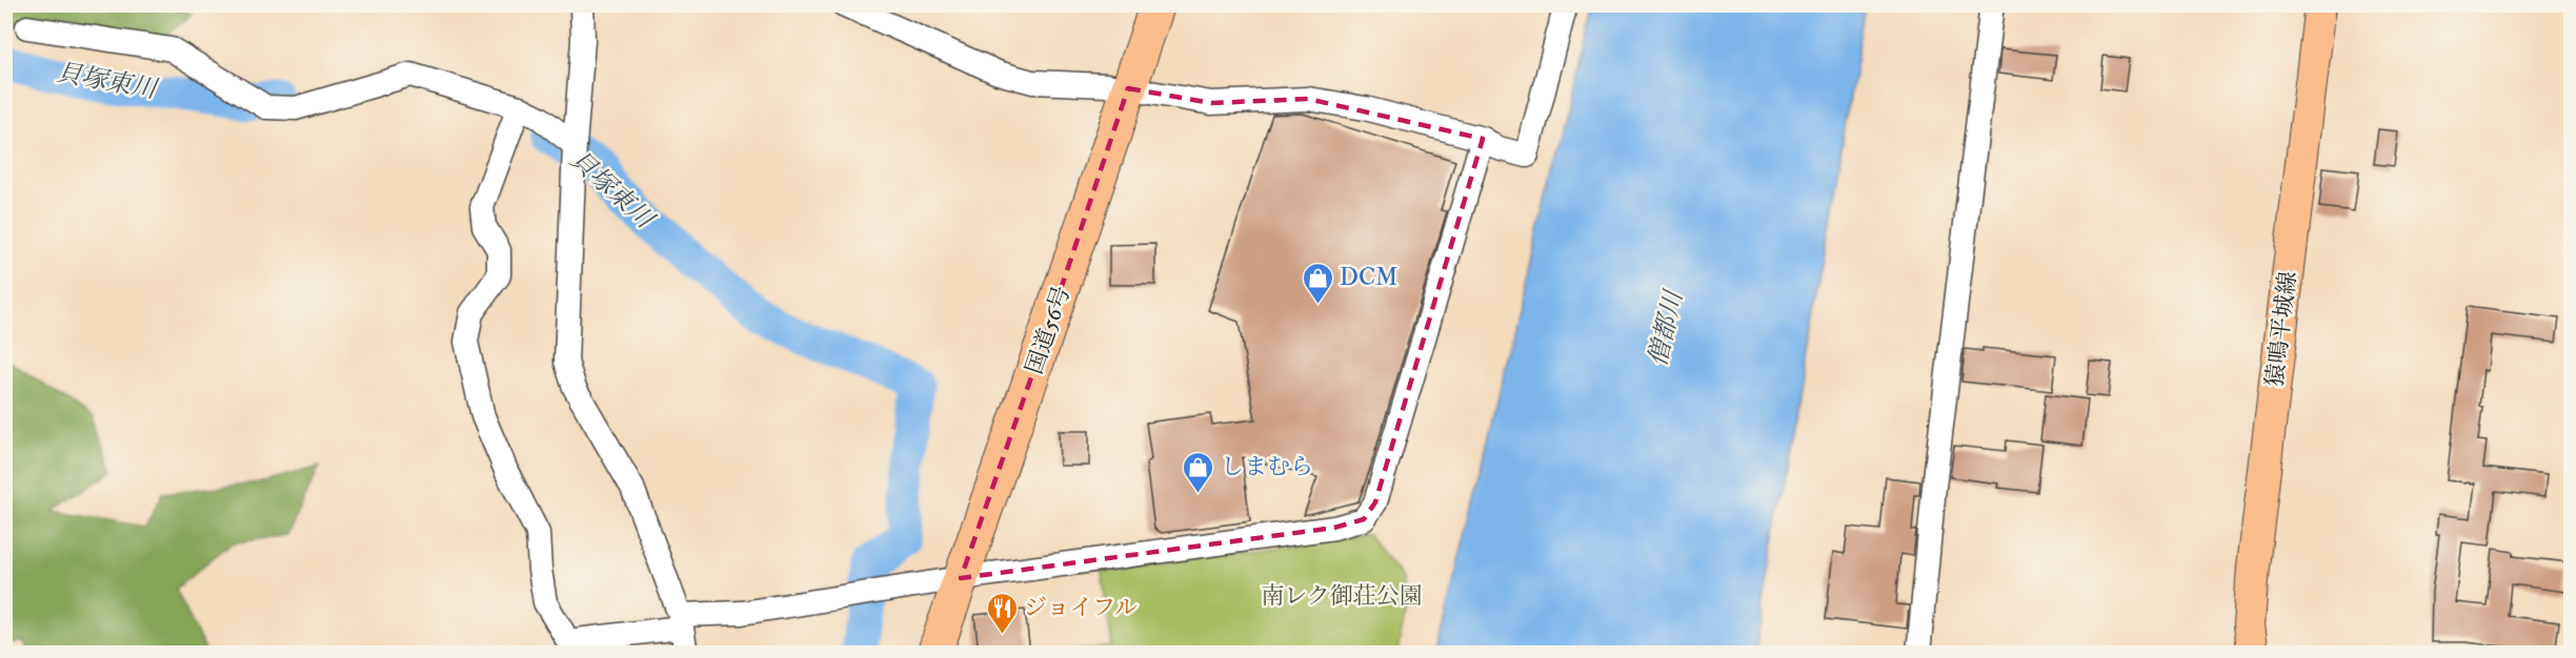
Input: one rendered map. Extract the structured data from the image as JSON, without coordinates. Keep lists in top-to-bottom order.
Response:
{
  "streets": {
    "highway": ["国道56号"],
    "main road": ["猿鳴平城線"]
  },
  "water": ["貝塚東川", "僧都川"],
  "parks": ["南レク御荘公園"],
  "places": {
    "shop": ["DCM", "しまむら"],
    "restaurant": ["ジョイフル"]
  }
}
